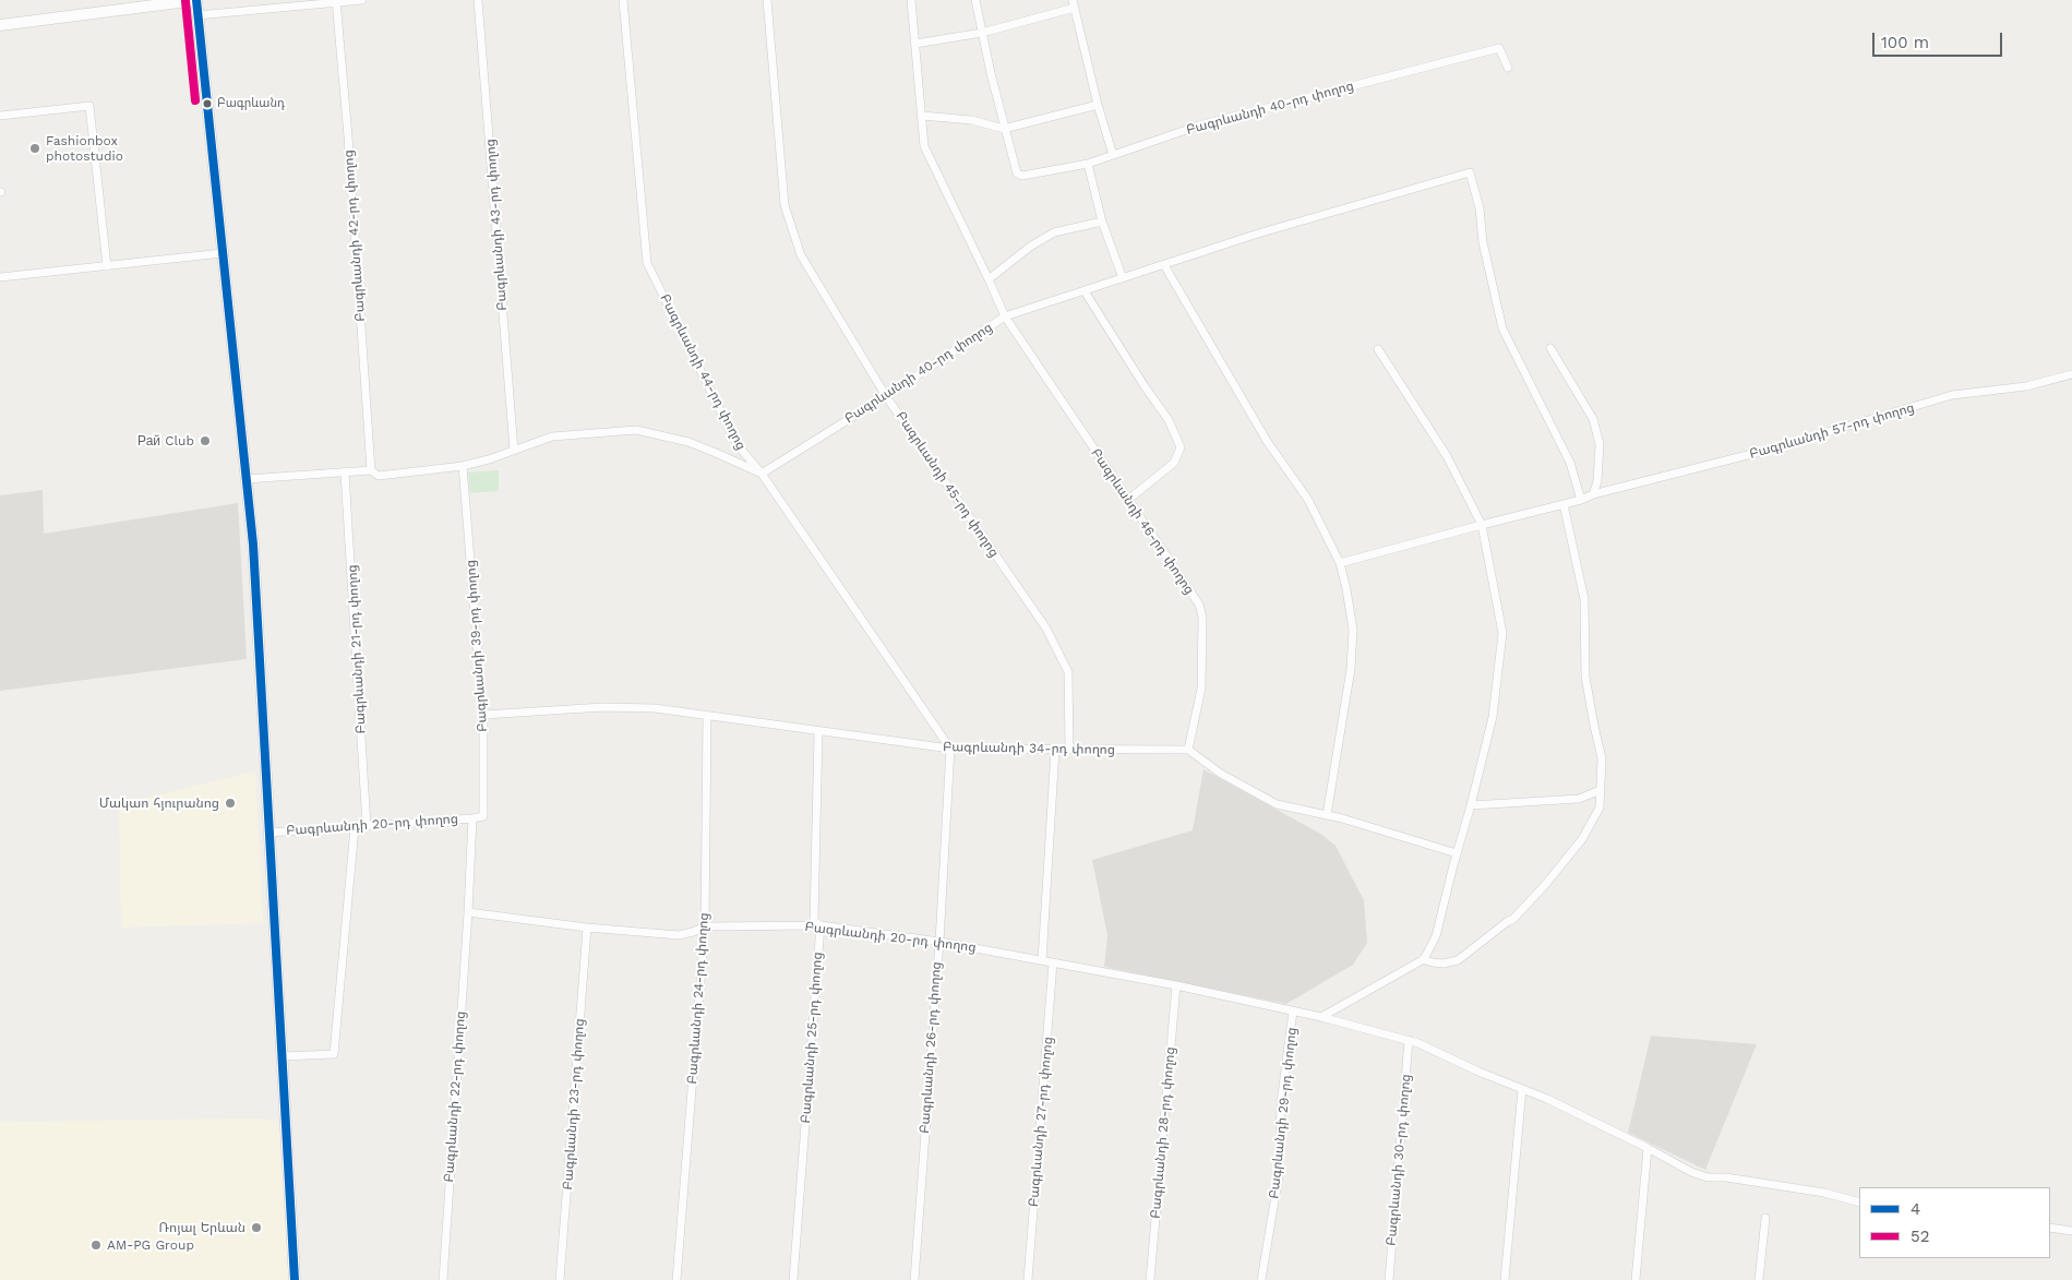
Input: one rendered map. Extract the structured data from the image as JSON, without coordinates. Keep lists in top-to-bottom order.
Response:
{
  "streets": {
    "street": [
      "Բագրևանդի 40-րդ փողոց",
      "Բագրևանդի 43-րդ փողոց",
      "Բագրևանդի 42-րդ փողոց",
      "Բագրևանդի 44-րդ փողոց",
      "Բագրևանդի 57-րդ փողոց",
      "Բագրևանդի 45-րդ փողոց",
      "Բագրևանդի 46-րդ փողոց",
      "Բագրևանդի 39-րդ փողոց",
      "Բագրևանդի 21-րդ փողոց",
      "Բագրևանդի 34-րդ փողոց",
      "Բագրևանդի 20-րդ փողոց",
      "Բագրևանդի 24-րդ փողոց",
      "Բագրևանդի 25-րդ փողոց",
      "Բագրևանդի 26-րդ փողոց",
      "Բագրևանդի 22-րդ փողոց",
      "Բագրևանդի 23-րդ փողոց",
      "Բագրևանդի 29-րդ փողոց",
      "Բագրևանդի 27-րդ փողոց",
      "Բագրևանդի 28-րդ փողոց",
      "Բագրևանդի 30-րդ փողոց"
    ]
  },
  "crossings": [
    ["Բագրևանդի 40-րդ փողոց", "Բագրևանդի 44-րդ փողոց"],
    ["Բագրևանդի 40-րդ փողոց", "Բագրևանդի 45-րդ փողոց"],
    ["Բագրևանդի 40-րդ փողոց", "Բագրևանդի 46-րդ փողոց"],
    ["Բագրևանդի 44-րդ փողոց", "Բագրևանդի 34-րդ փողոց"],
    ["Բագրևանդի 44-րդ փողոց", "Բագրևանդի 26-րդ փողոց"],
    ["Բագրևանդի 45-րդ փողոց", "Բագրևանդի 34-րդ փողոց"],
    ["Բագրևանդի 46-րդ փողոց", "Բագրևանդի 34-րդ փողոց"],
    ["Բագրևանդի 39-րդ փողոց", "Բագրևանդի 34-րդ փողոց"],
    ["Բագրևանդի 39-րդ փողոց", "Բագրևանդի 20-րդ փողոց"],
    ["Բագրևանդի 21-րդ փողոց", "Բագրևանդի 20-րդ փողոց"],
    ["Բագրևանդի 34-րդ փողոց", "Բագրևանդի 24-րդ փողոց"],
    ["Բագրևանդի 34-րդ փողոց", "Բագրևանդի 25-րդ փողոց"],
    ["Բագրևանդի 34-րդ փողոց", "Բագրևանդի 26-րդ փողոց"],
    ["Բագրևանդի 20-րդ փողոց", "Բագրևանդի 24-րդ փողոց"],
    ["Բագրևանդի 20-րդ փողոց", "Բագրևանդի 25-րդ փողոց"],
    ["Բագրևանդի 20-րդ փողոց", "Բագրևանդի 26-րդ փողոց"],
    ["Բագրևանդի 20-րդ փողոց", "Բագրևանդի 22-րդ փողոց"],
    ["Բագրևանդի 20-րդ փողոց", "Բագրևանդի 23-րդ փողոց"],
    ["Բագրևանդի 20-րդ փողոց", "Բագրևանդի 29-րդ փողոց"],
    ["Բագրևանդի 20-րդ փողոց", "Բագրևանդի 27-րդ փողոց"],
    ["Բագրևանդի 20-րդ փողոց", "Բագրևանդի 28-րդ փողոց"],
    ["Բագրևանդի 20-րդ փողոց", "Բագրևանդի 30-րդ փողոց"]
  ],
  "places": [
    "Բագրևանդ",
    "Fashionbox photostudio",
    "Рай Club",
    "Մակաո հյուրանոց",
    "Ռոյալ Երևան",
    "AM-PG Group"
  ],
  "lines": ["transit line 4", "transit line 52"],
  "legend": ["4", "52"],
  "scale_bar": "100 m"
}
